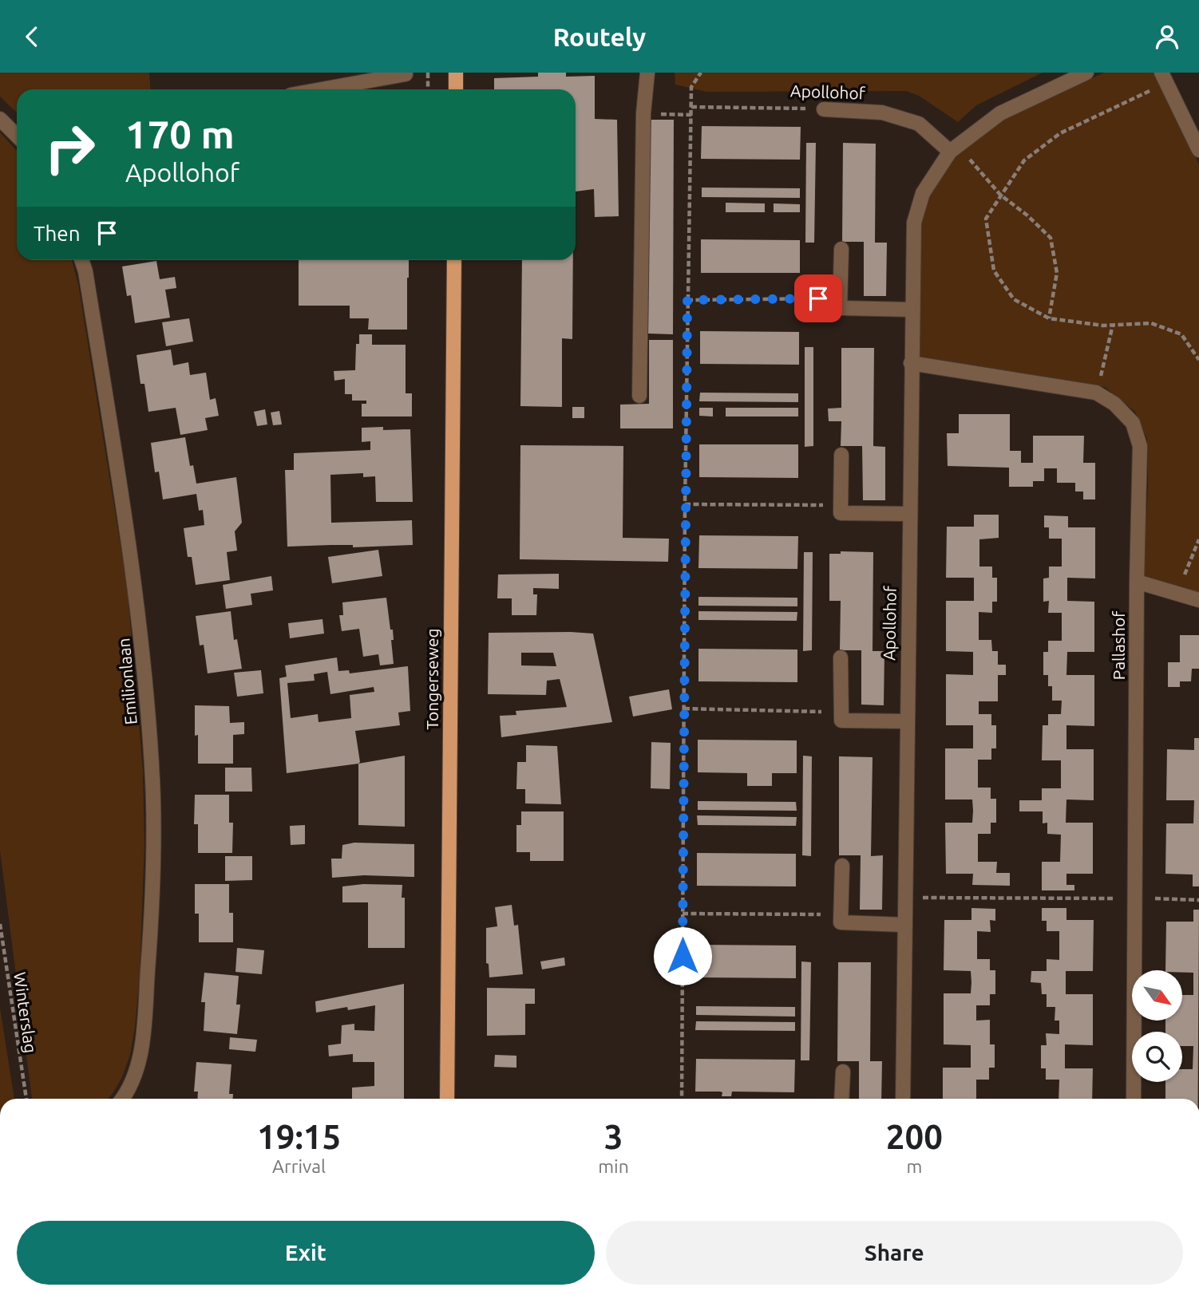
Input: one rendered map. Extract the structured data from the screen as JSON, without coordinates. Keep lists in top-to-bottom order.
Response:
{
  "streets": {
    "main road": ["Tongerseweg"],
    "street": ["Apollohof", "Pallashof", "Emilionlaan"],
    "path": ["Winterslag"]
  },
  "crossings": [
    ["Apollohof", "Pallashof"]
  ],
  "north": "bottom right",
  "page": {
    "header": "Routely",
    "turn": ["170 m", "Apollohof"],
    "then": "Then",
    "eta": [
      "19:15",
      "Arrival",
      "3",
      "min",
      "200",
      "m"
    ],
    "buttons": ["Exit", "Share"]
  }
}
